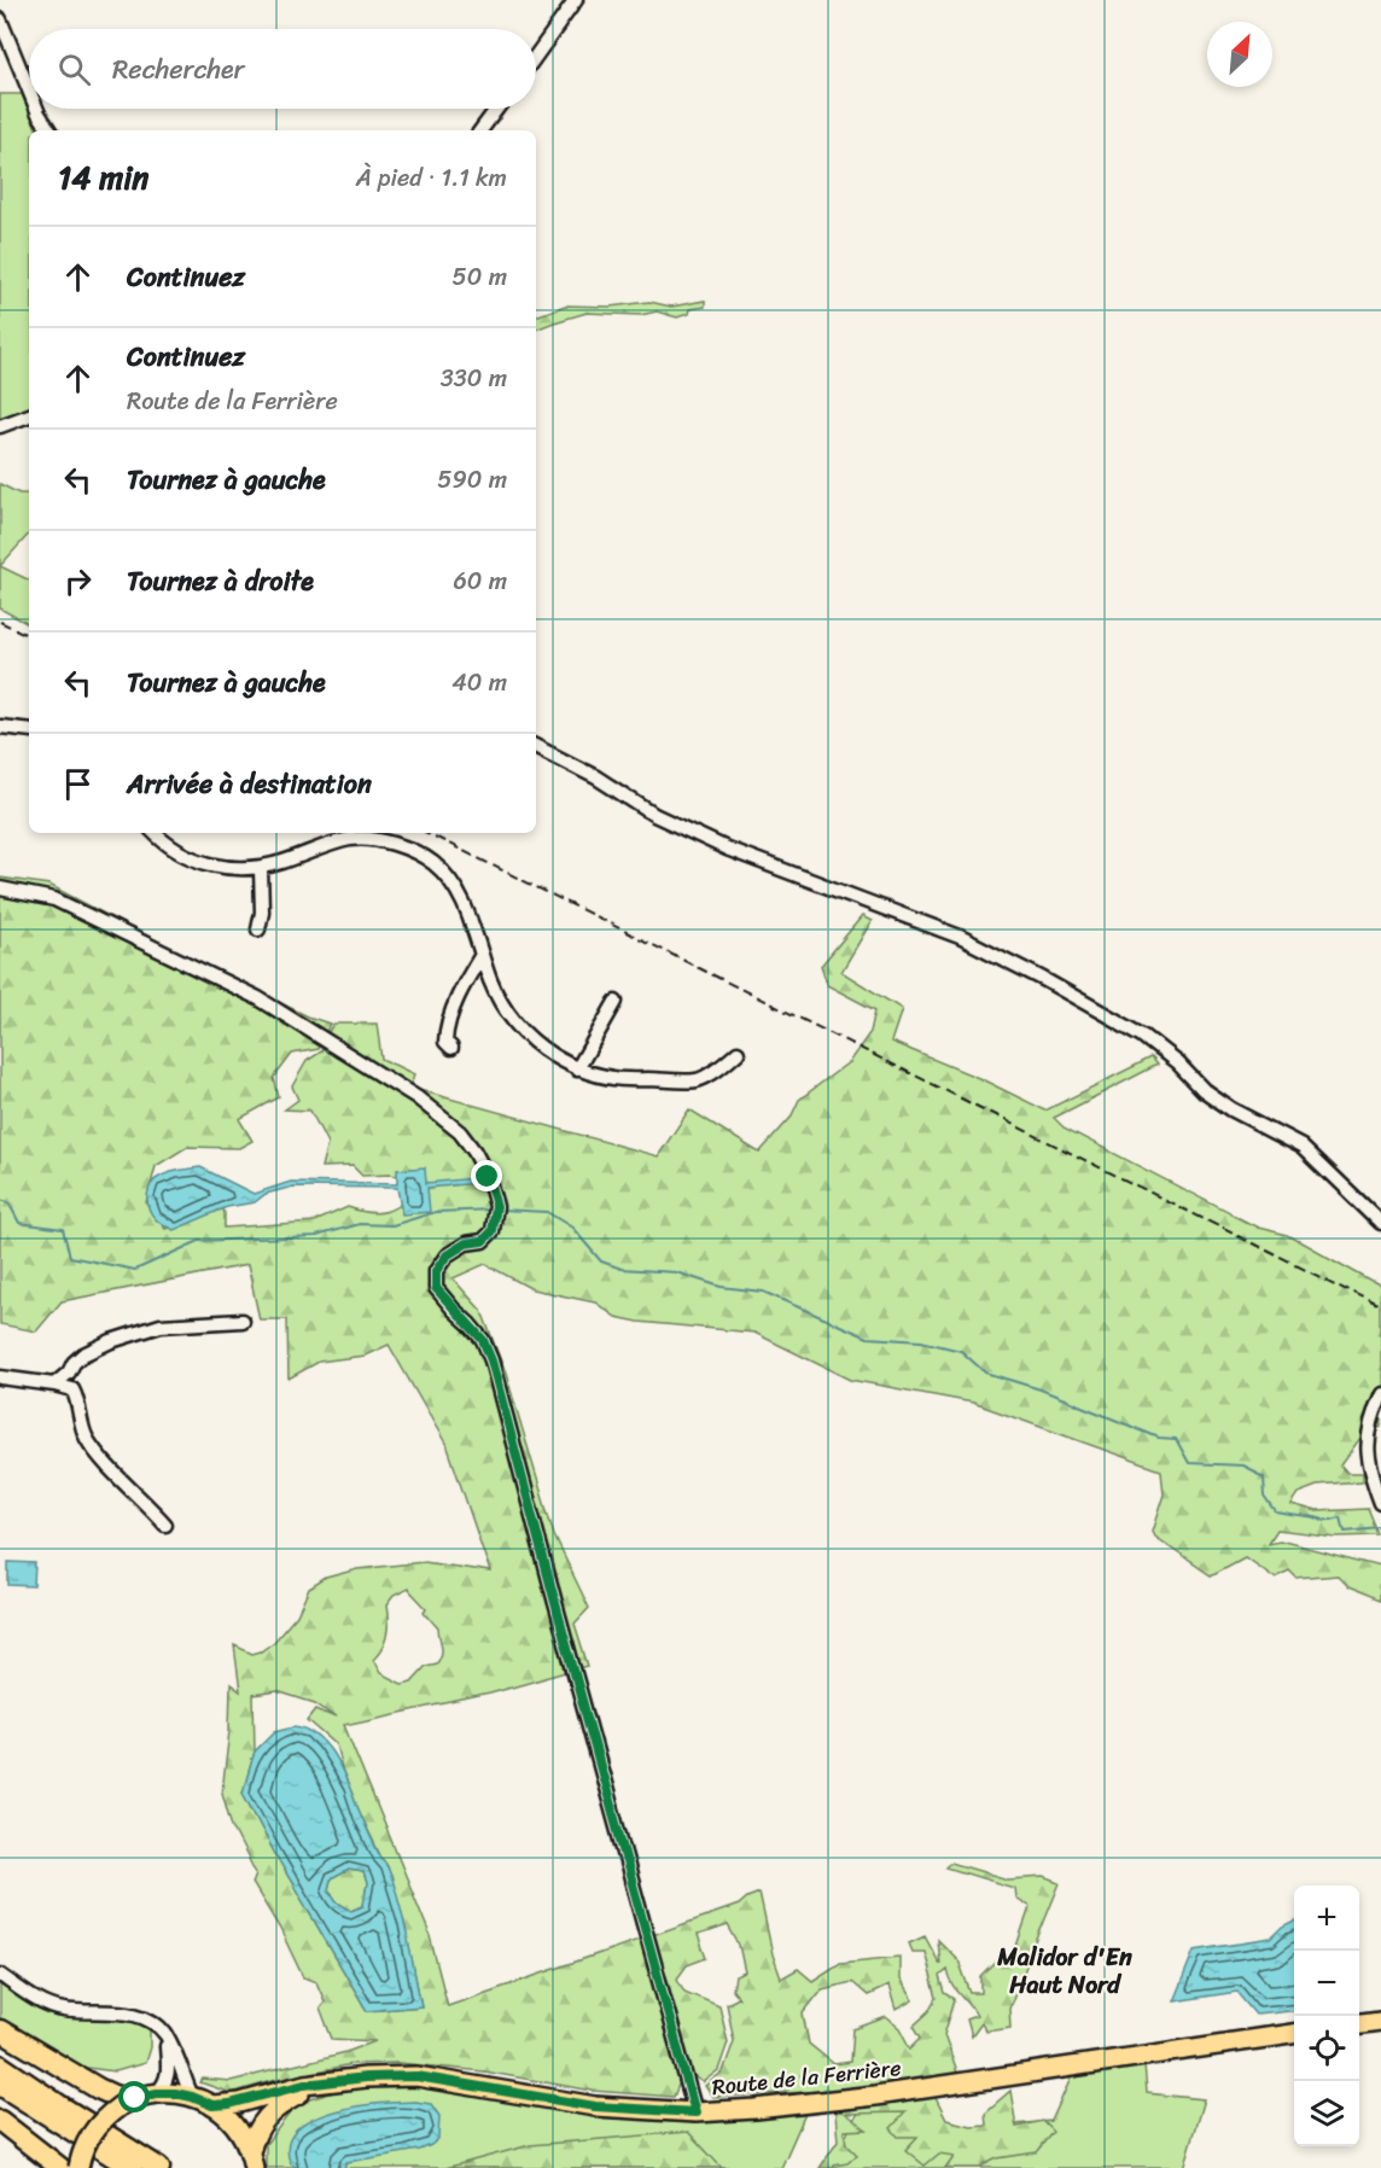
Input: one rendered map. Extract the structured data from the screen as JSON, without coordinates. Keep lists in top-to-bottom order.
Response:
{
  "streets": {
    "main road": ["Route de la Ferrière"]
  },
  "districts": ["Malidor d'En Haut Nord"],
  "north": "top right",
  "page": {
    "search": "Rechercher",
    "heading": ["14 min", "À pied · 1.1 km"],
    "list": [
      ["Continuez", "50 m"],
      ["Continuez", "Route de la Ferrière", "330 m"],
      ["Tournez à gauche", "590 m"],
      ["Tournez à droite", "60 m"],
      ["Tournez à gauche", "40 m"],
      "Arrivée à destination"
    ],
    "map_buttons": ["+", "−"]
  }
}
